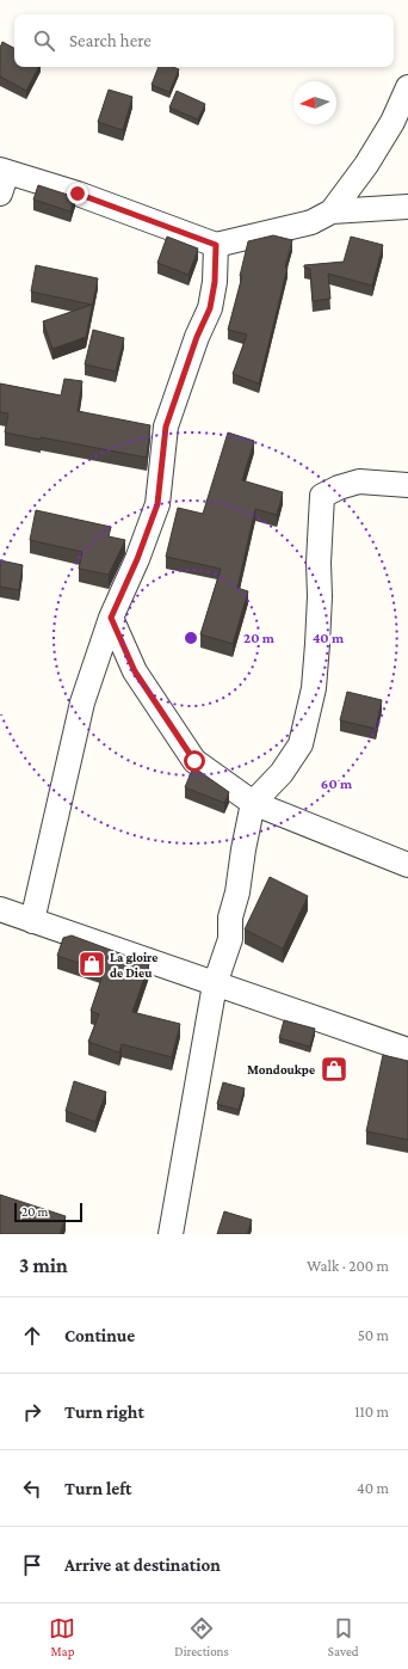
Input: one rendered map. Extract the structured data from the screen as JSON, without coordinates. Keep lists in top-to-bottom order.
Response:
{
  "places": {
    "shop": ["La gloire de Dieu", "Mondoukpe"]
  },
  "scale_bar": "20 m",
  "north": "left",
  "page": {
    "search": "Search here",
    "scale": "20 m",
    "heading": ["3 min", "Walk · 200 m"],
    "list": [
      ["Continue", "50 m"],
      ["Turn right", "110 m"],
      ["Turn left", "40 m"],
      "Arrive at destination"
    ],
    "nav": ["Map", "Directions", "Saved"]
  },
  "rings": ["20 m", "40 m", "60 m"]
}
